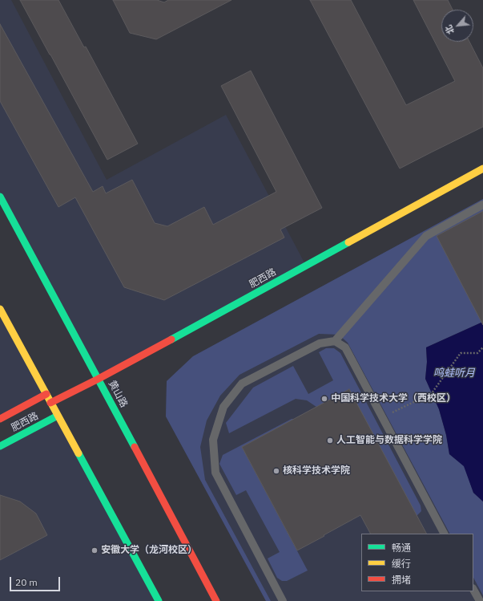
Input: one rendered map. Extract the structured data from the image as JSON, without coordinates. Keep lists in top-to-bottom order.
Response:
{
  "streets": {
    "main road": ["肥西路", "黄山路"]
  },
  "crossings": [
    ["肥西路", "黄山路"]
  ],
  "water": ["鸣蛙听月"],
  "places": [
    "中国科学技术大学（西校区）",
    "人工智能与数据科学学院",
    "核科学技术学院",
    "安徽大学（龙河校区）"
  ],
  "legend": ["畅通", "缓行", "拥堵"],
  "scale_bar": "20 m",
  "north": "bottom left"
}
